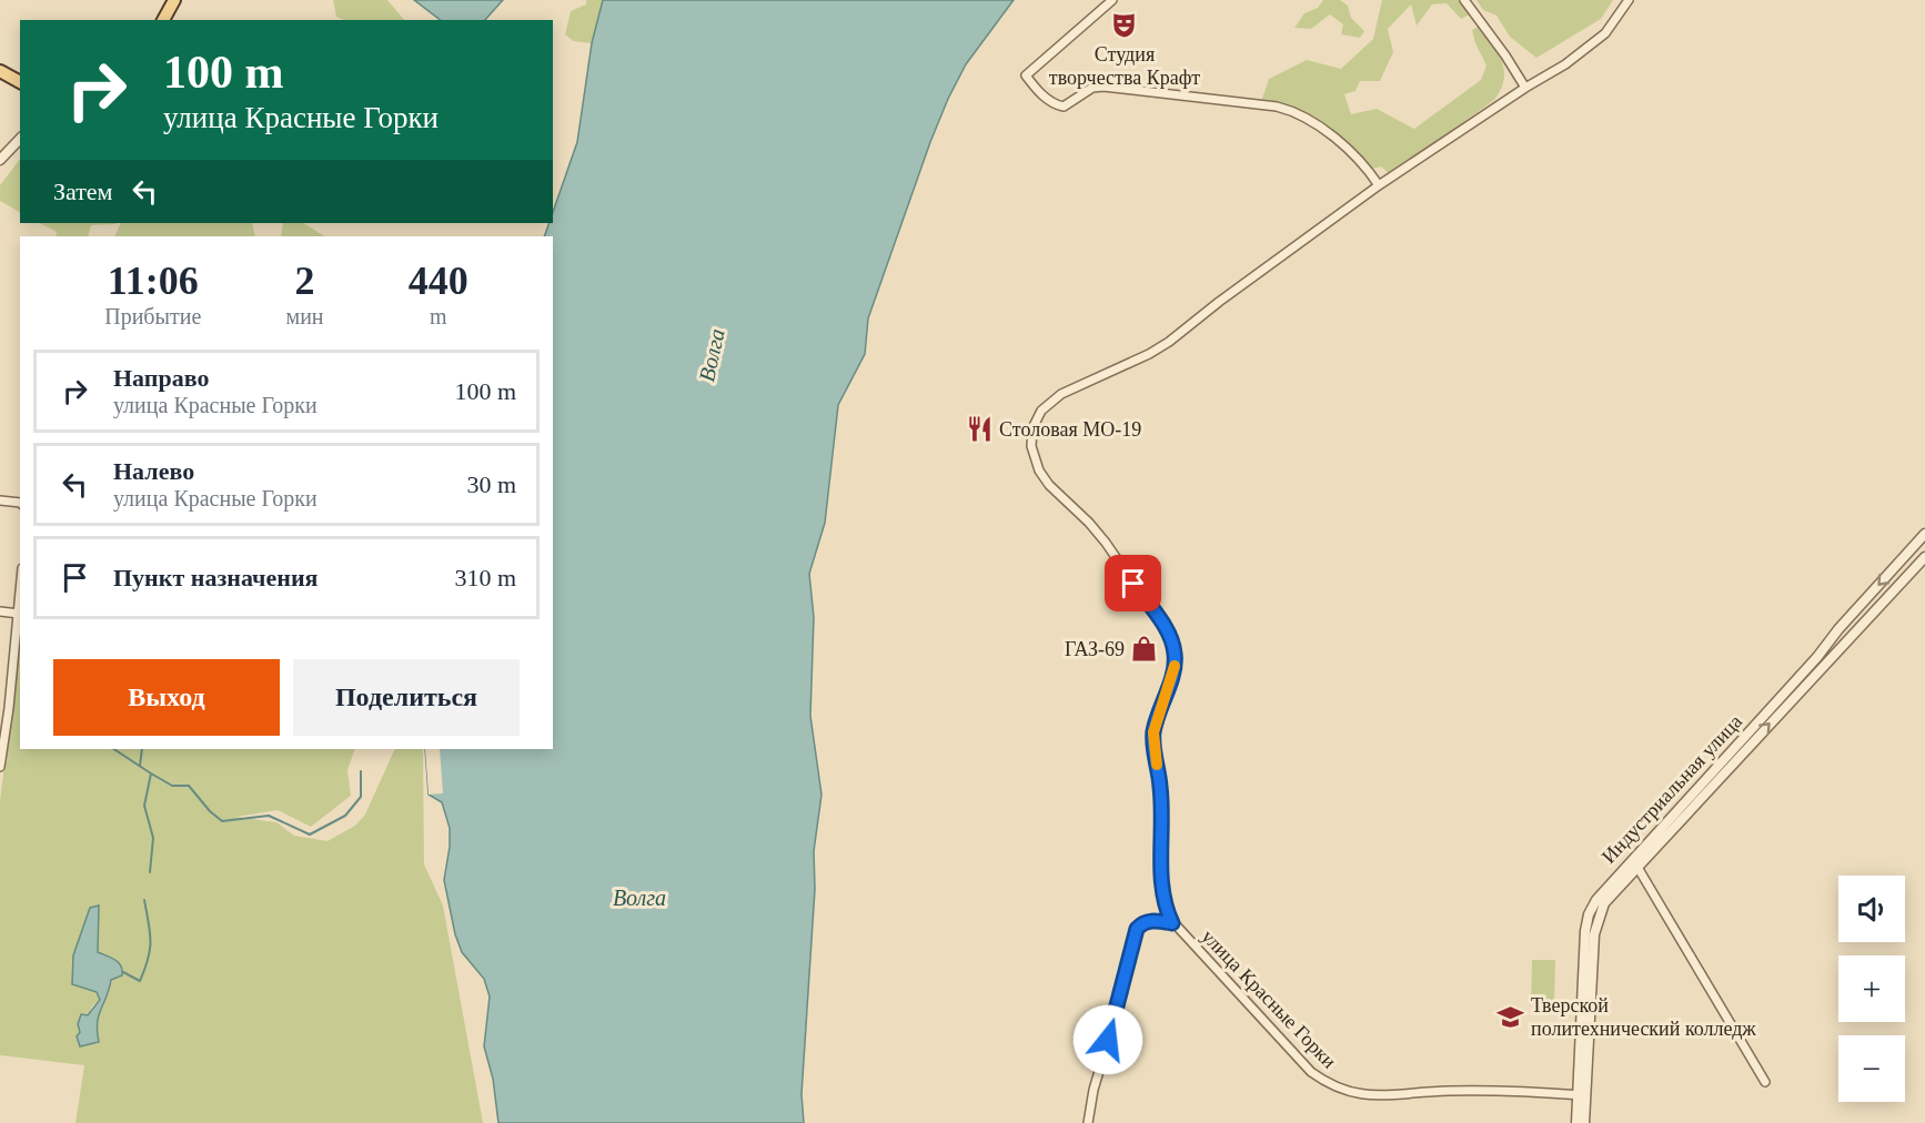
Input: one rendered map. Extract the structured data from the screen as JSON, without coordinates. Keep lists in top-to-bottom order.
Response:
{
  "streets": {
    "street": ["Индустриальная улица", "улица Красные Горки"]
  },
  "crossings": [
    ["Индустриальная улица", "улица Красные Горки"]
  ],
  "water": ["Волга"],
  "places": {
    "theatre": ["Студия творчества Крафт"],
    "restaurant": ["Столовая МО-19"],
    "shop": ["ГАЗ-69"],
    "school or university": ["Тверской политехнический колледж"]
  },
  "page": {
    "turn": ["100 m", "улица Красные Горки"],
    "then": "Затем",
    "eta": [
      "11:06",
      "Прибытие",
      "2",
      "мин",
      "440",
      "m"
    ],
    "list": [
      {
        "name": "Направо",
        "note": "улица Красные Горки",
        "value": "100 m"
      },
      {
        "name": "Налево",
        "note": "улица Красные Горки",
        "value": "30 m"
      },
      {
        "name": "Пункт назначения",
        "value": "310 m"
      }
    ],
    "buttons": ["Выход", "Поделиться"],
    "map_buttons": ["+", "−"]
  }
}
